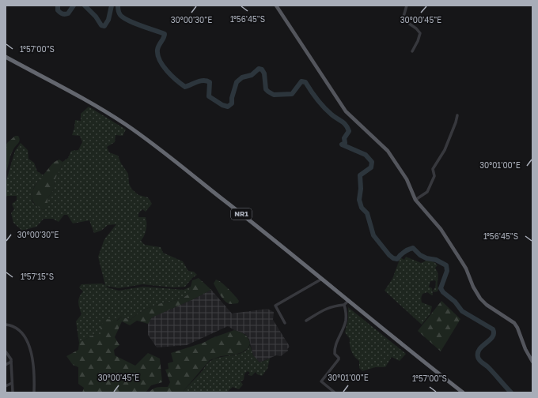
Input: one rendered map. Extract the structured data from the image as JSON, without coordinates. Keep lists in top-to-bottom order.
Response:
{
  "streets": {
    "highway": ["NR1"]
  },
  "coordinates": [
    "1°56'45\"S",
    "30°00'30\"E",
    "30°00'45\"E",
    "1°57'00\"S",
    "30°01'00\"E",
    "1°57'15\"S"
  ]
}
